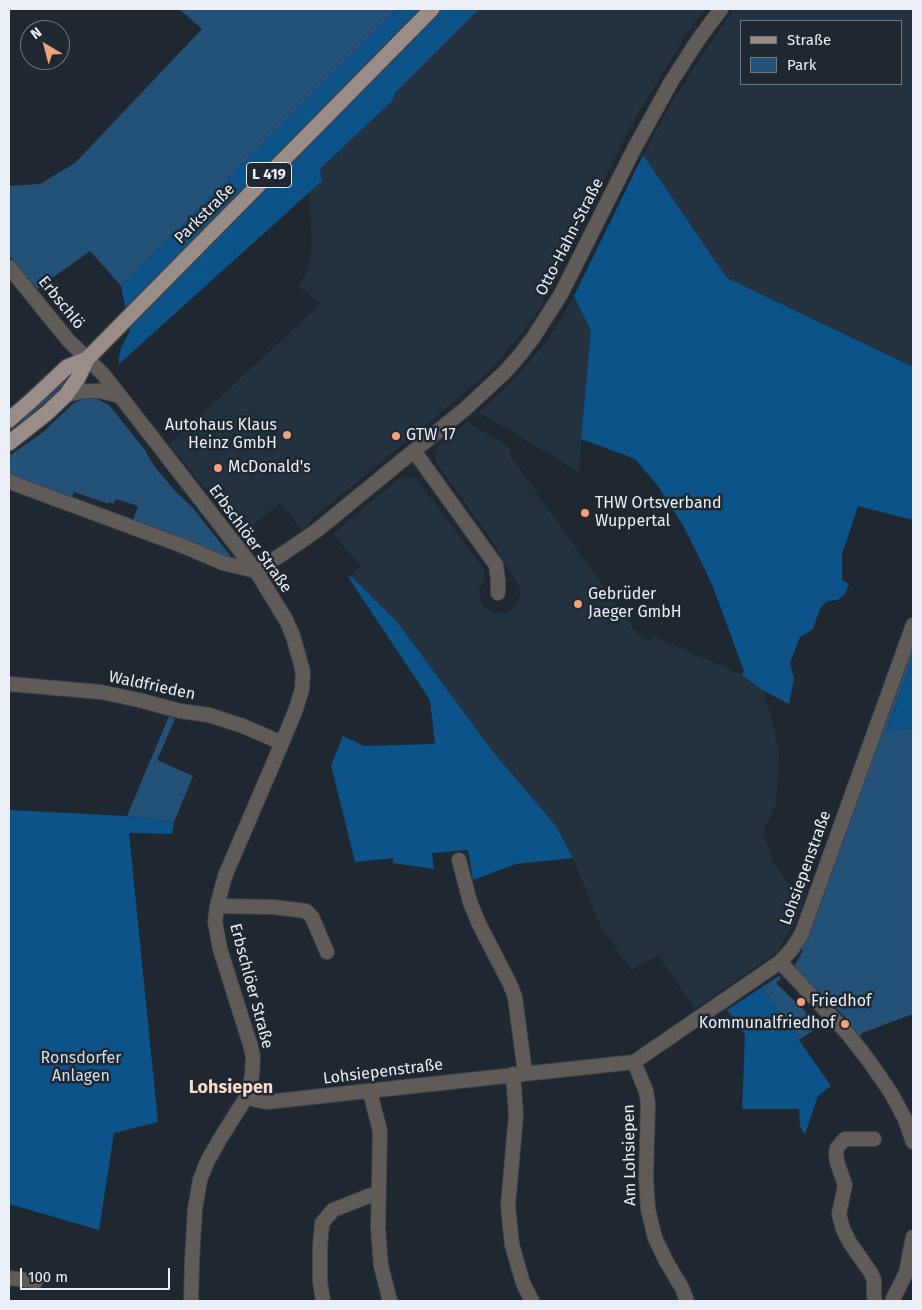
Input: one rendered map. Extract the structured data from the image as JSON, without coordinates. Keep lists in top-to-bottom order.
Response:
{
  "streets": {
    "main road": ["L 419", "Parkstraße"],
    "street": [
      "Otto-Hahn-Straße",
      "Erbschlö",
      "Erbschlöer Straße",
      "Waldfrieden",
      "Lohsiepenstraße",
      "Am Lohsiepen"
    ]
  },
  "crossings": [
    ["Parkstraße", "Erbschlö"],
    ["Parkstraße", "Erbschlöer Straße"],
    ["Otto-Hahn-Straße", "Erbschlöer Straße"],
    ["Erbschlö", "Erbschlöer Straße"],
    ["Erbschlöer Straße", "Waldfrieden"],
    ["Erbschlöer Straße", "Lohsiepenstraße"],
    ["Lohsiepenstraße", "Am Lohsiepen"]
  ],
  "districts": ["Lohsiepen"],
  "parks": ["Ronsdorfer Anlagen"],
  "places": [
    "Autohaus Klaus Heinz GmbH",
    "GTW 17",
    "McDonald's",
    "THW Ortsverband Wuppertal",
    "Gebrüder Jaeger GmbH",
    "Friedhof",
    "Kommunalfriedhof"
  ],
  "legend": ["Straße", "Park"],
  "scale_bar": "100 m",
  "north": "top left"
}
